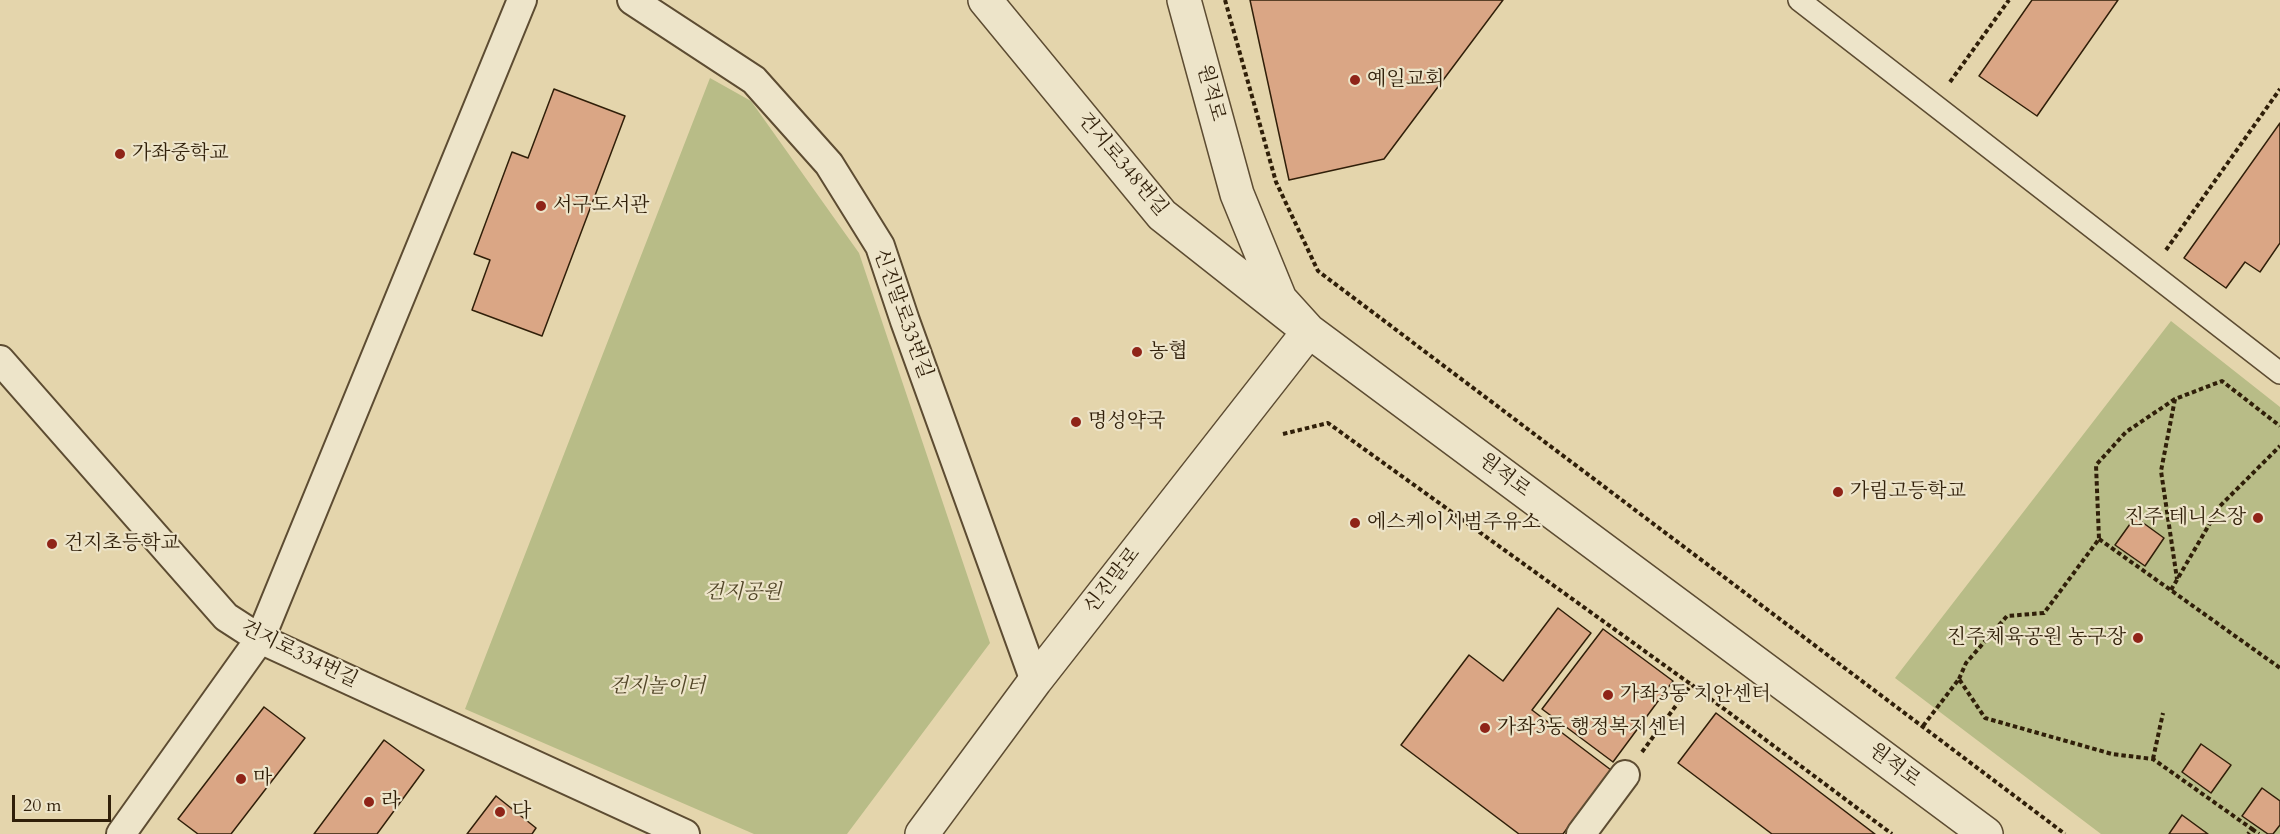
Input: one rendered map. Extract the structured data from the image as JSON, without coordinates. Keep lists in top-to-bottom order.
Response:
{
  "streets": {
    "street": [
      "원적로",
      "건지로348번길",
      "신진말로33번길",
      "신진말로",
      "건지로334번길"
    ]
  },
  "crossings": [
    ["원적로", "건지로348번길"],
    ["원적로", "신진말로"],
    ["건지로348번길", "신진말로"],
    ["신진말로33번길", "신진말로"]
  ],
  "parks": ["건지공원", "건지놀이터"],
  "places": [
    "예일교회",
    "가좌중학교",
    "서구도서관",
    "농협",
    "명성약국",
    "가림고등학교",
    "진주 테니스장",
    "에스케이시범주유소",
    "건지초등학교",
    "진주체육공원 농구장",
    "가좌3동 치안센터",
    "가좌3동 행정복지센터",
    "마",
    "라",
    "다"
  ],
  "scale_bar": "20 m"
}
